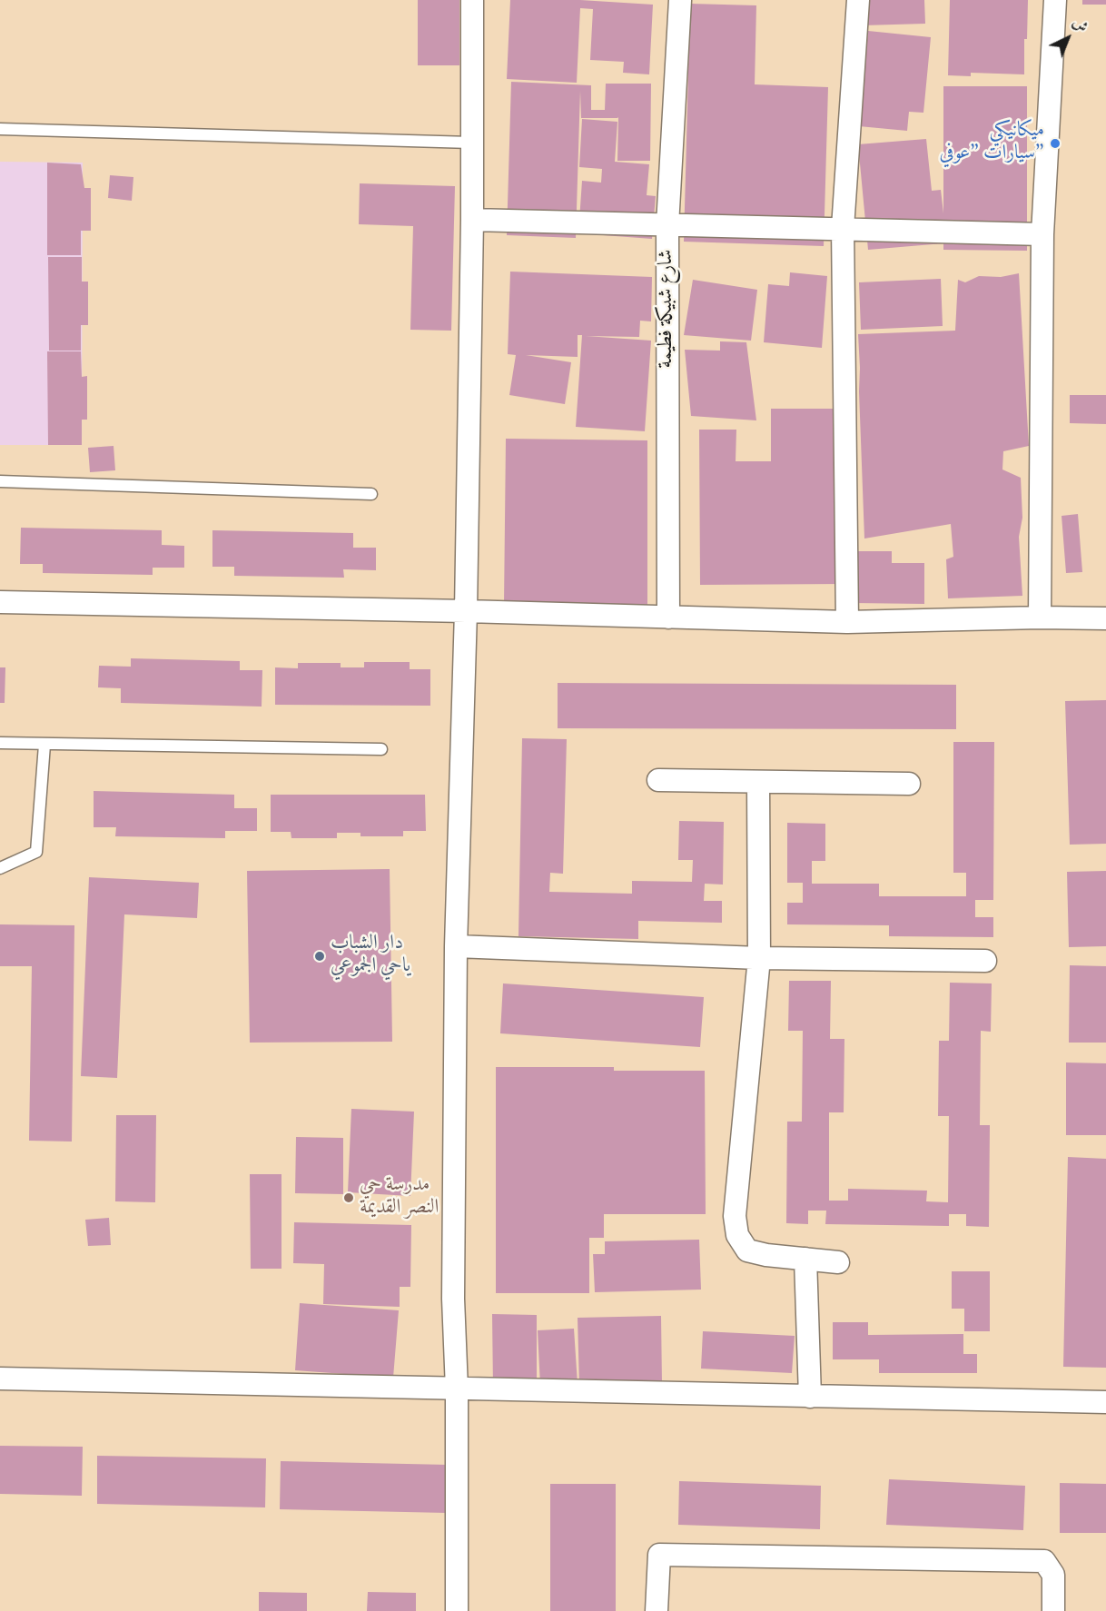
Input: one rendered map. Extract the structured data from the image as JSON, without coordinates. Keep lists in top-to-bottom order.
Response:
{
  "streets": {
    "street": ["شارع شبيكة فطيمة"]
  },
  "places": ["ميكانيكي سيارات \"عوفي\"", "دار الشباب ياحي الجموعي", "مدرسة حي النصر القديمة"],
  "north": "top right"
}
